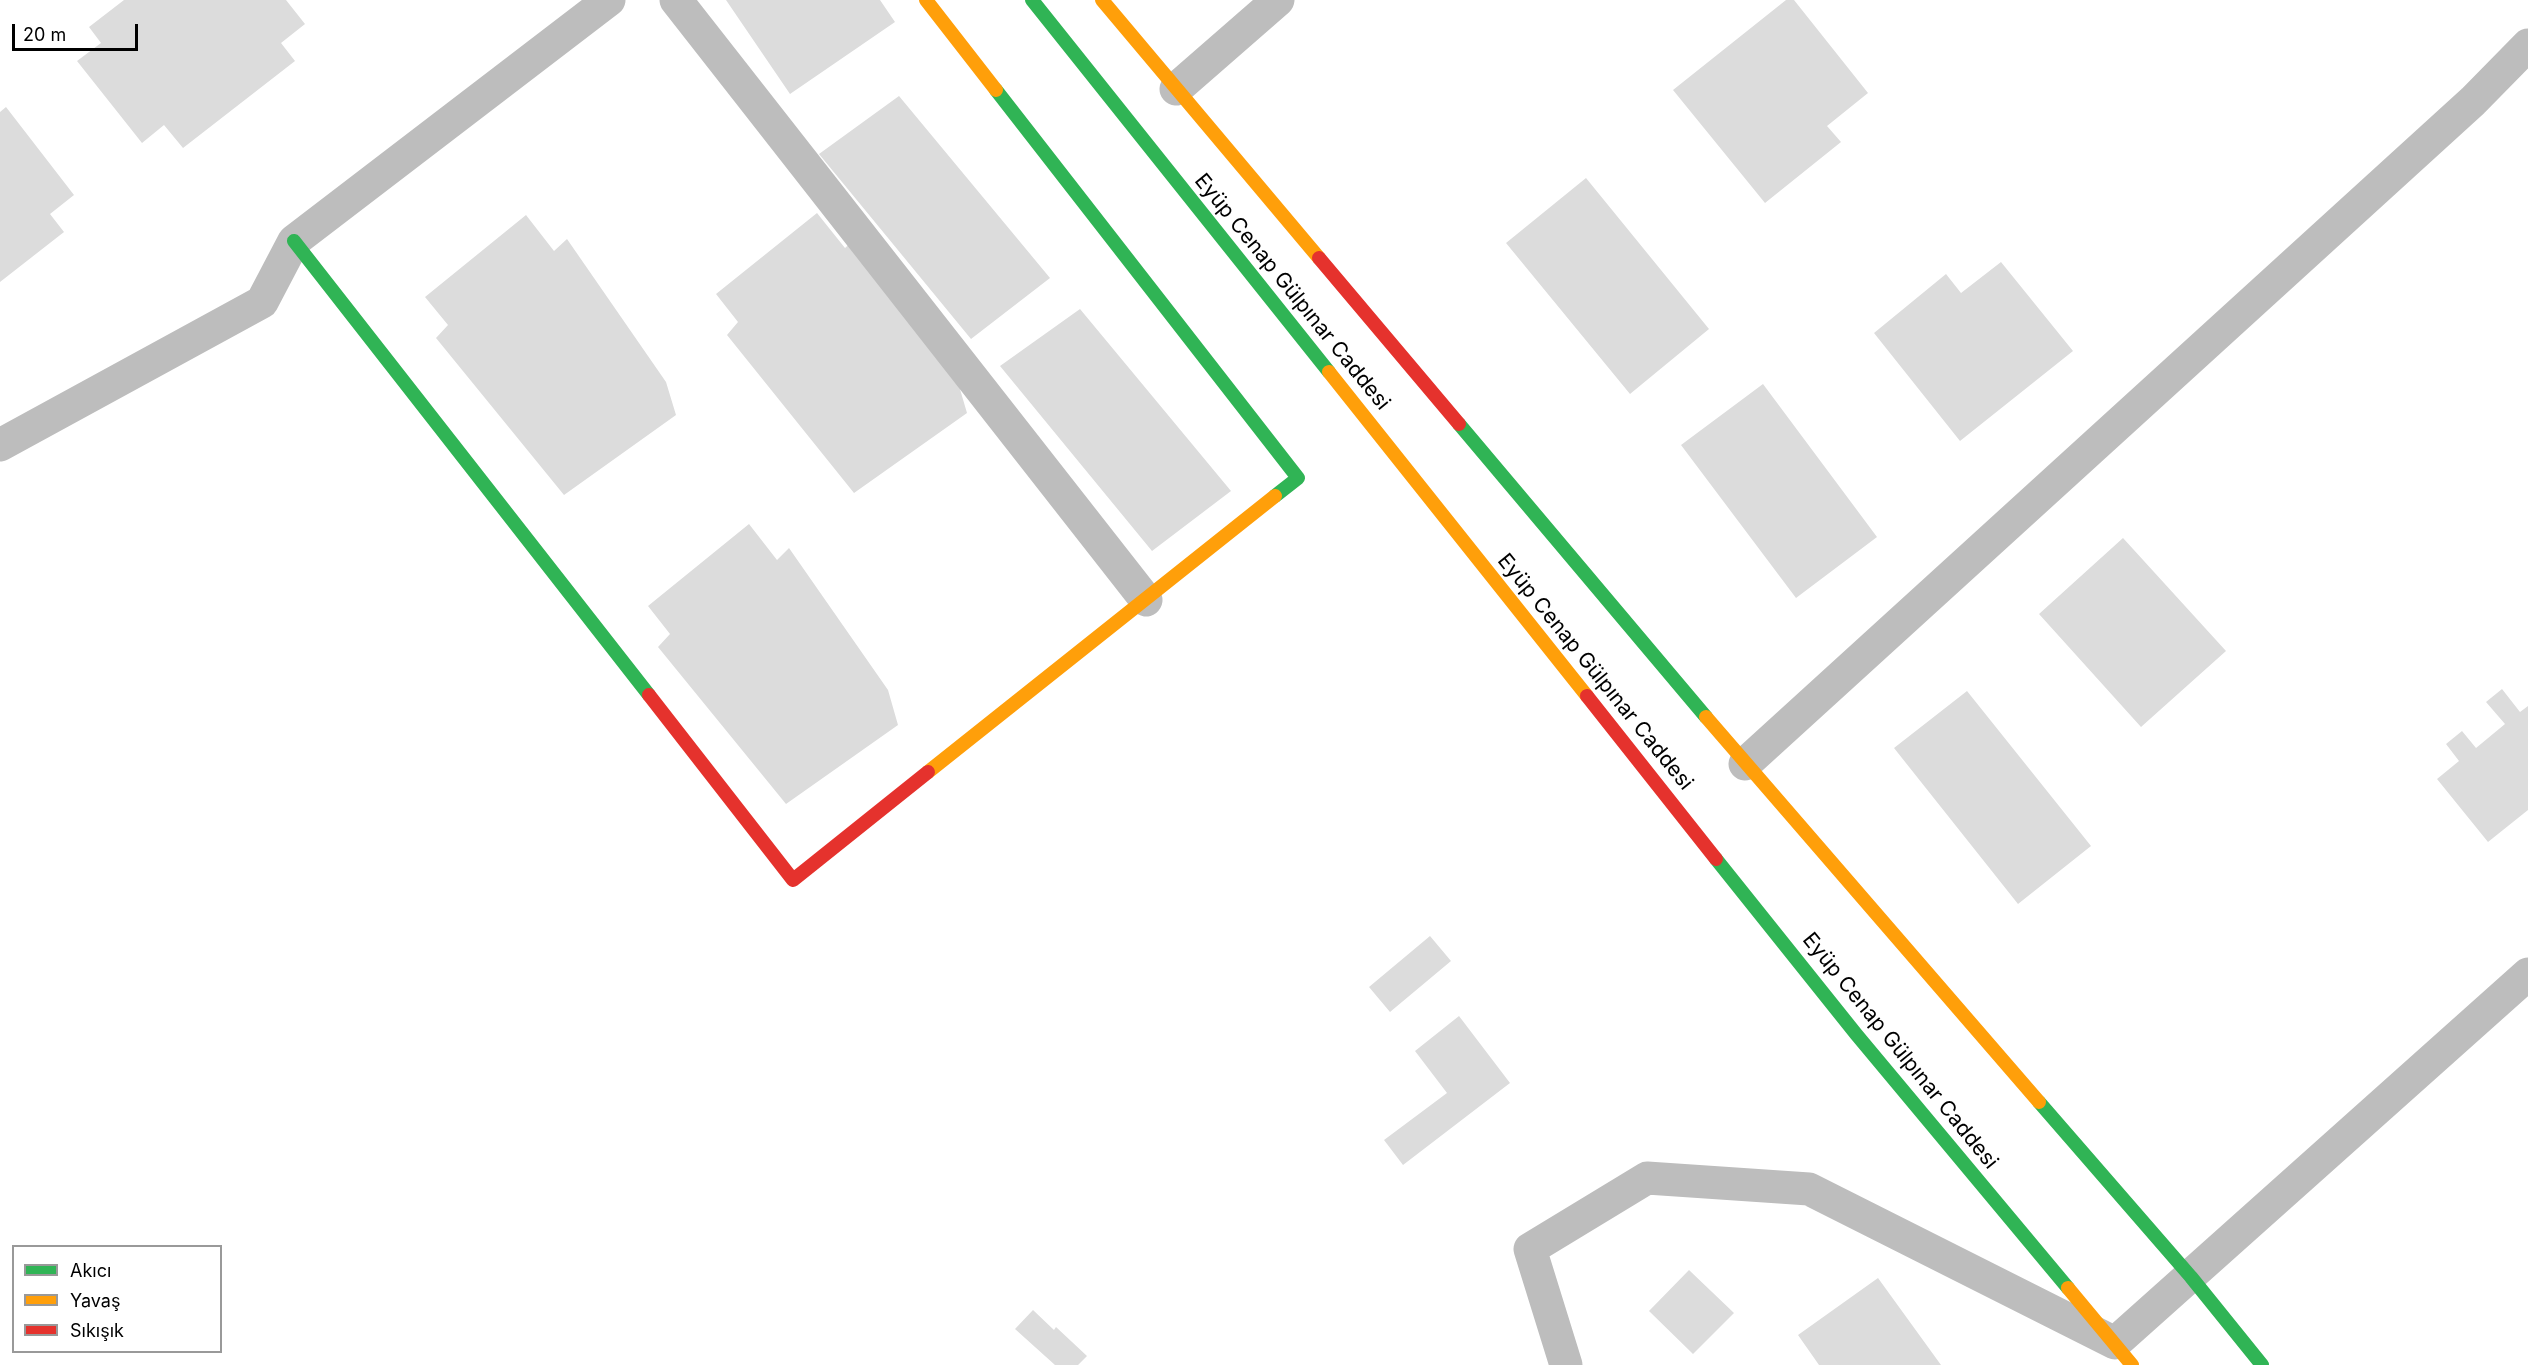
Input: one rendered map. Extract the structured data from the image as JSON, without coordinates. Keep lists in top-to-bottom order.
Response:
{
  "streets": {
    "main road": ["Eyüp Cenap Gülpınar Caddesi"]
  },
  "legend": ["Akıcı", "Yavaş", "Sıkışık"],
  "scale_bar": "20 m"
}
